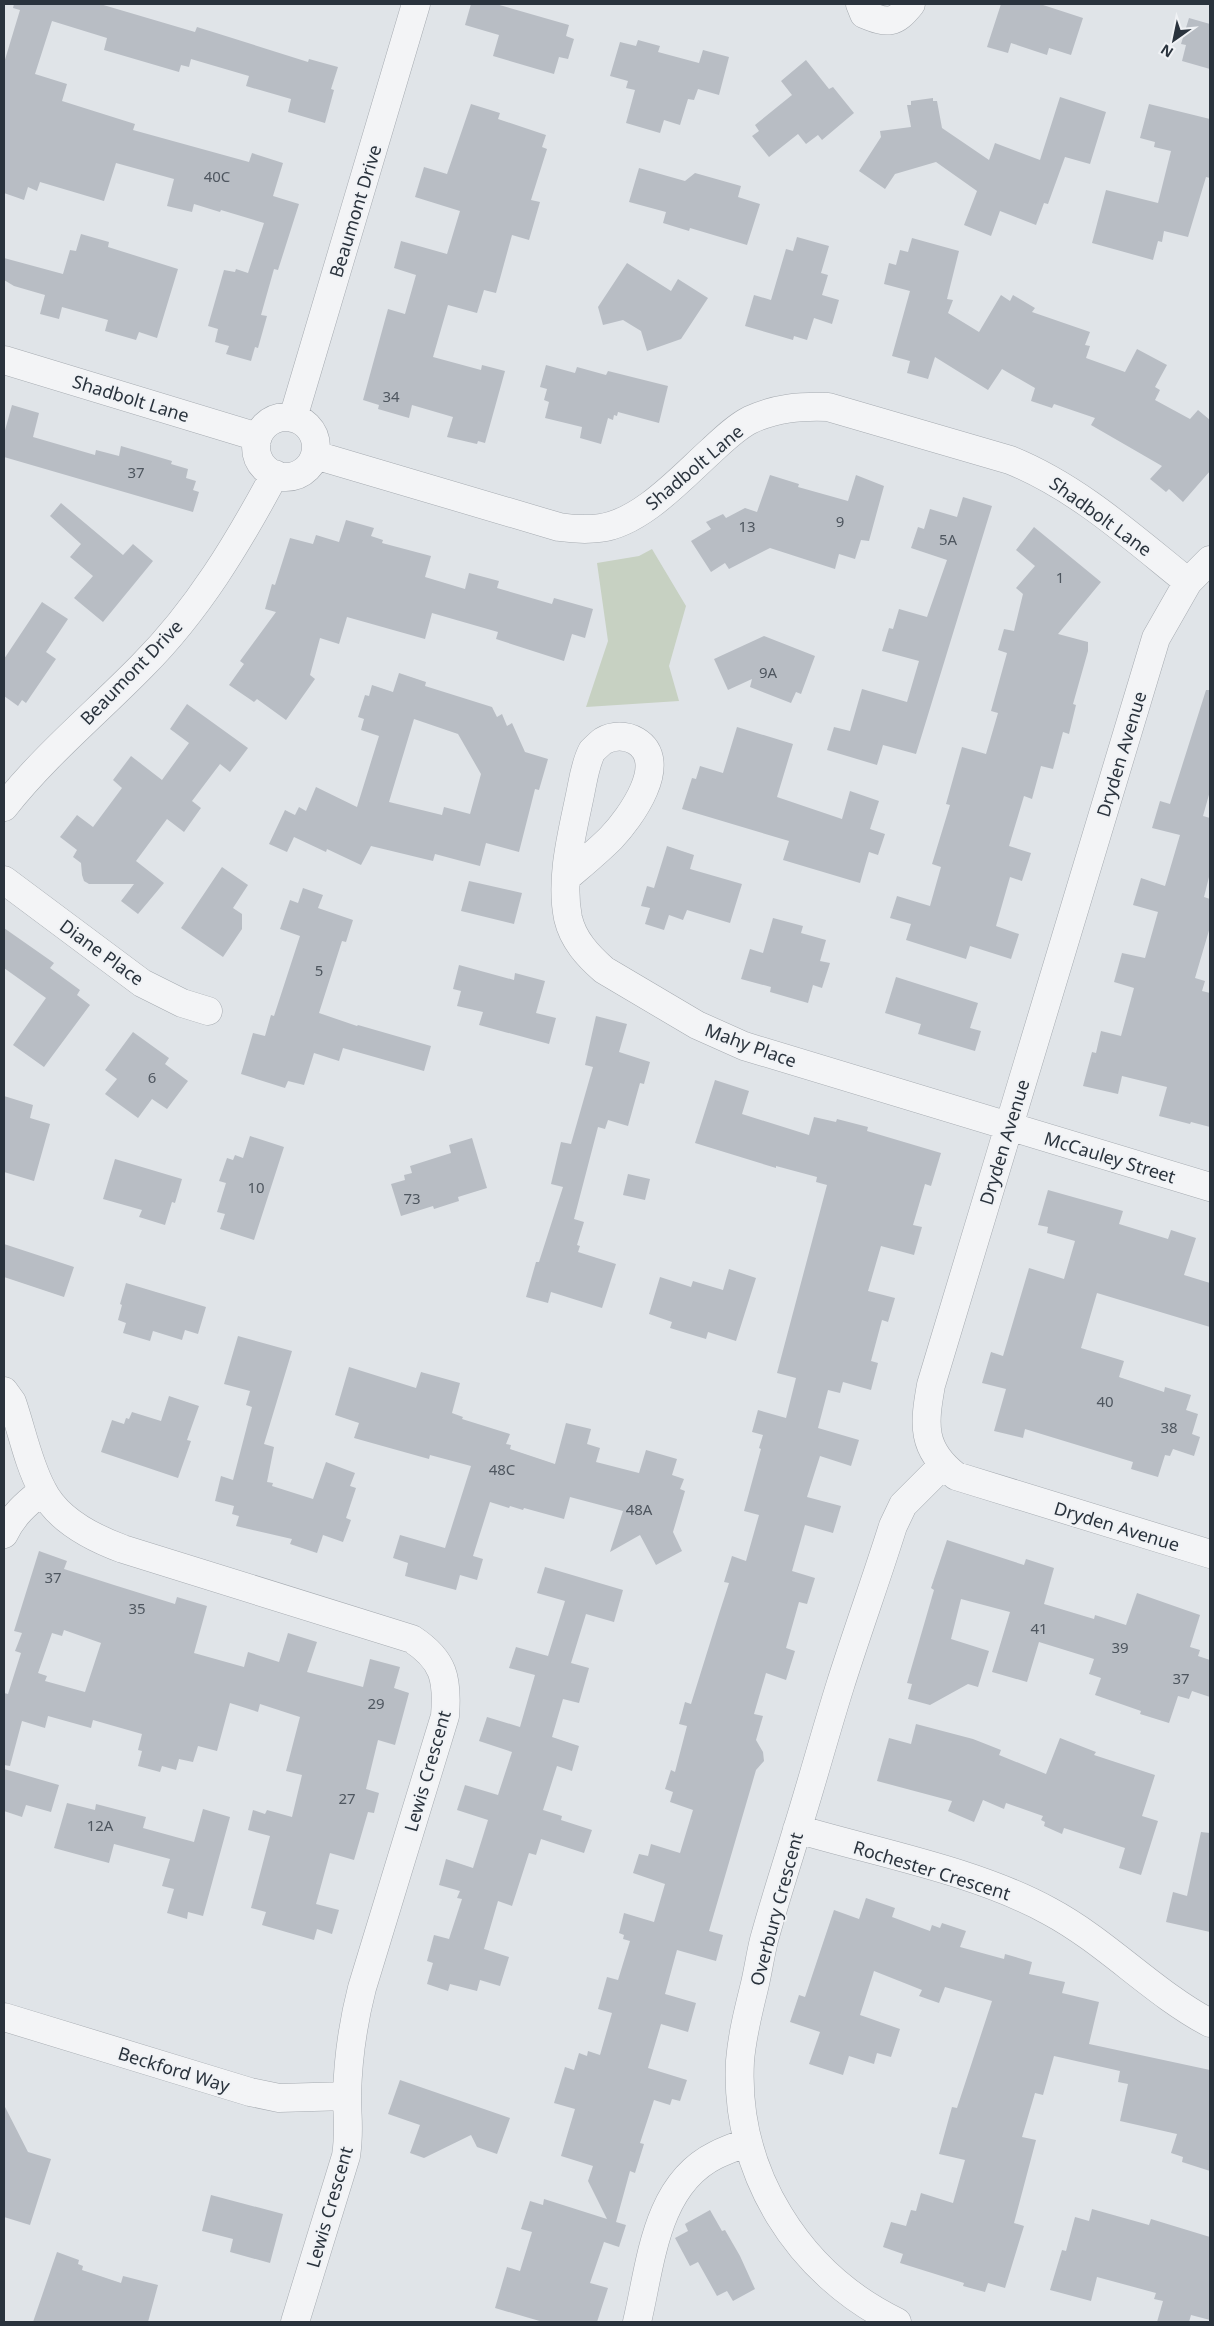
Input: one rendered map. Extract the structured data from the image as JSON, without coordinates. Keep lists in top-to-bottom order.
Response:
{
  "streets": {
    "street": [
      "Beaumont Drive",
      "Shadbolt Lane",
      "Dryden Avenue",
      "Diane Place",
      "Mahy Place",
      "McCauley Street",
      "Lewis Crescent",
      "Rochester Crescent",
      "Overbury Crescent",
      "Beckford Way"
    ]
  },
  "crossings": [
    ["Beaumont Drive", "Shadbolt Lane"],
    ["Shadbolt Lane", "Dryden Avenue"],
    ["Dryden Avenue", "Mahy Place"],
    ["Dryden Avenue", "McCauley Street"],
    ["Dryden Avenue", "Overbury Crescent"],
    ["Mahy Place", "McCauley Street"],
    ["Lewis Crescent", "Beckford Way"],
    ["Rochester Crescent", "Overbury Crescent"]
  ],
  "house_numbers": [
    "40C",
    "34",
    "37",
    "9",
    "13",
    "5A",
    "1",
    "9A",
    "5",
    "6",
    "10",
    "73",
    "40",
    "38",
    "48C",
    "48A",
    "37",
    "35",
    "41",
    "39",
    "37",
    "29",
    "27",
    "12A"
  ],
  "north": "bottom left"
}
